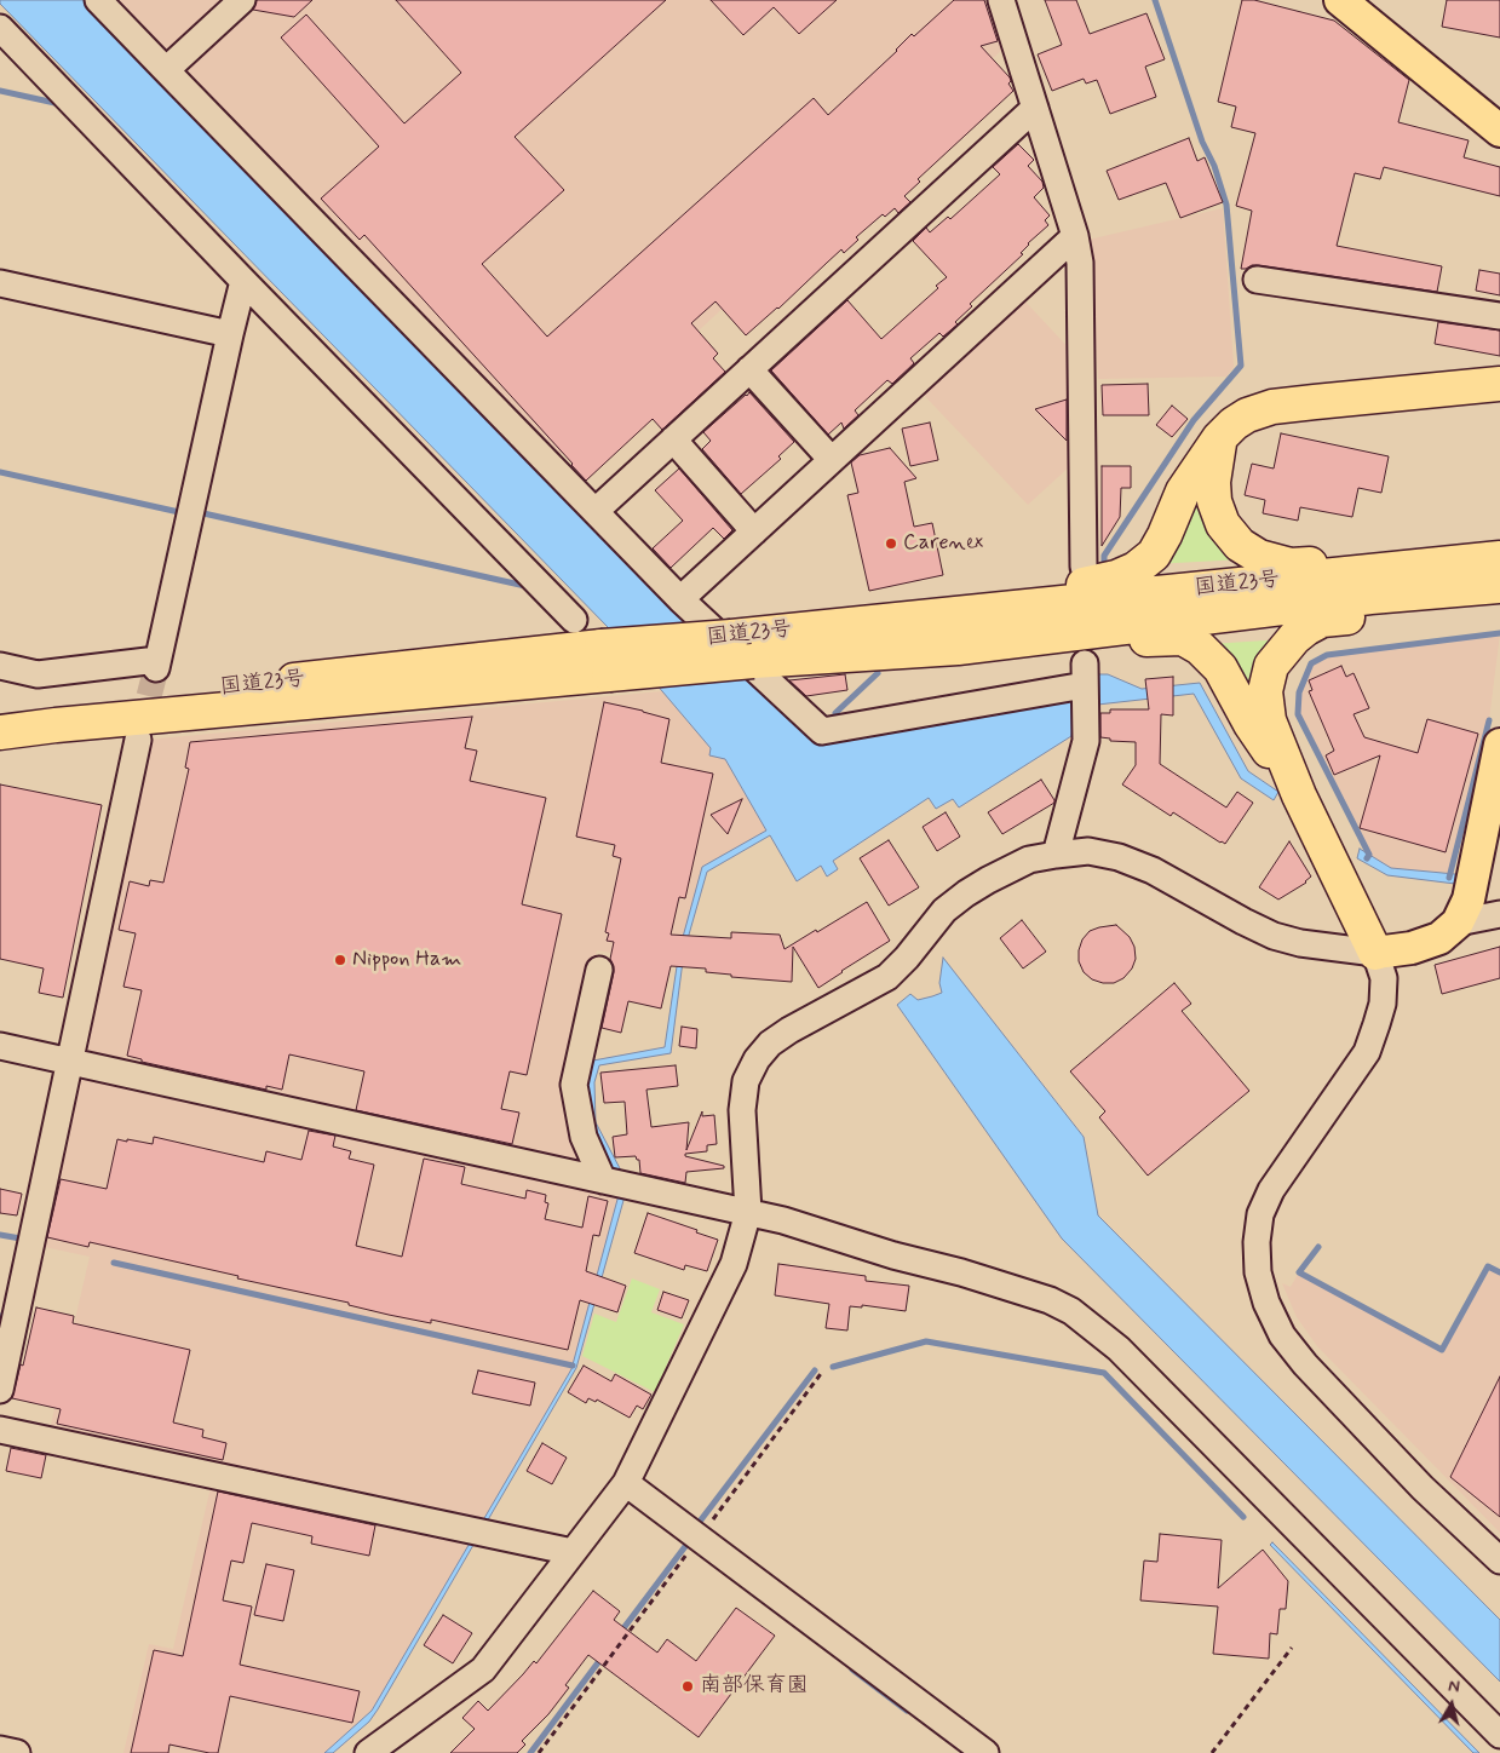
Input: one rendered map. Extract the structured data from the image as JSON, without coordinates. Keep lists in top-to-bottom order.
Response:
{
  "streets": {
    "highway": ["国道23号"]
  },
  "places": ["Carenex", "Nippon Ham", "南部保育園"],
  "north": "top"
}
